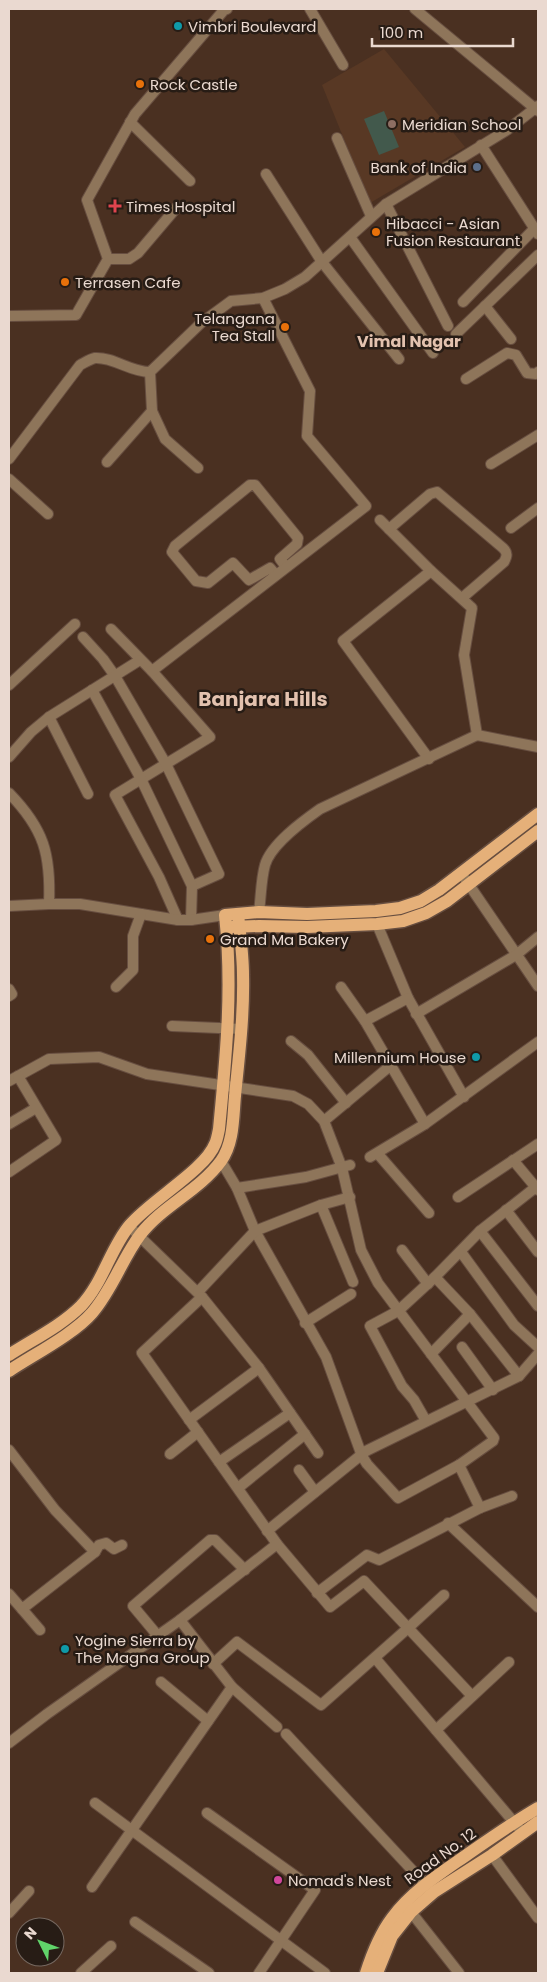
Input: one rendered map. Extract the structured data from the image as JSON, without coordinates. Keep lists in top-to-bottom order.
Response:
{
  "streets": {
    "main road": ["Road No. 12"]
  },
  "districts": ["Vimal Nagar", "Banjara Hills"],
  "places": {
    "other": [
      "Vimbri Boulevard",
      "Rock Castle",
      "Meridian School",
      "Bank of India",
      "Hibacci - Asian Fusion Restaurant",
      "Terrasen Cafe",
      "Telangana Tea Stall",
      "Grand Ma Bakery",
      "Millennium House",
      "Yogine Sierra by The Magna Group",
      "Nomad's Nest"
    ],
    "health": ["Times Hospital"]
  },
  "scale_bar": "100 m",
  "north": "top left"
}
